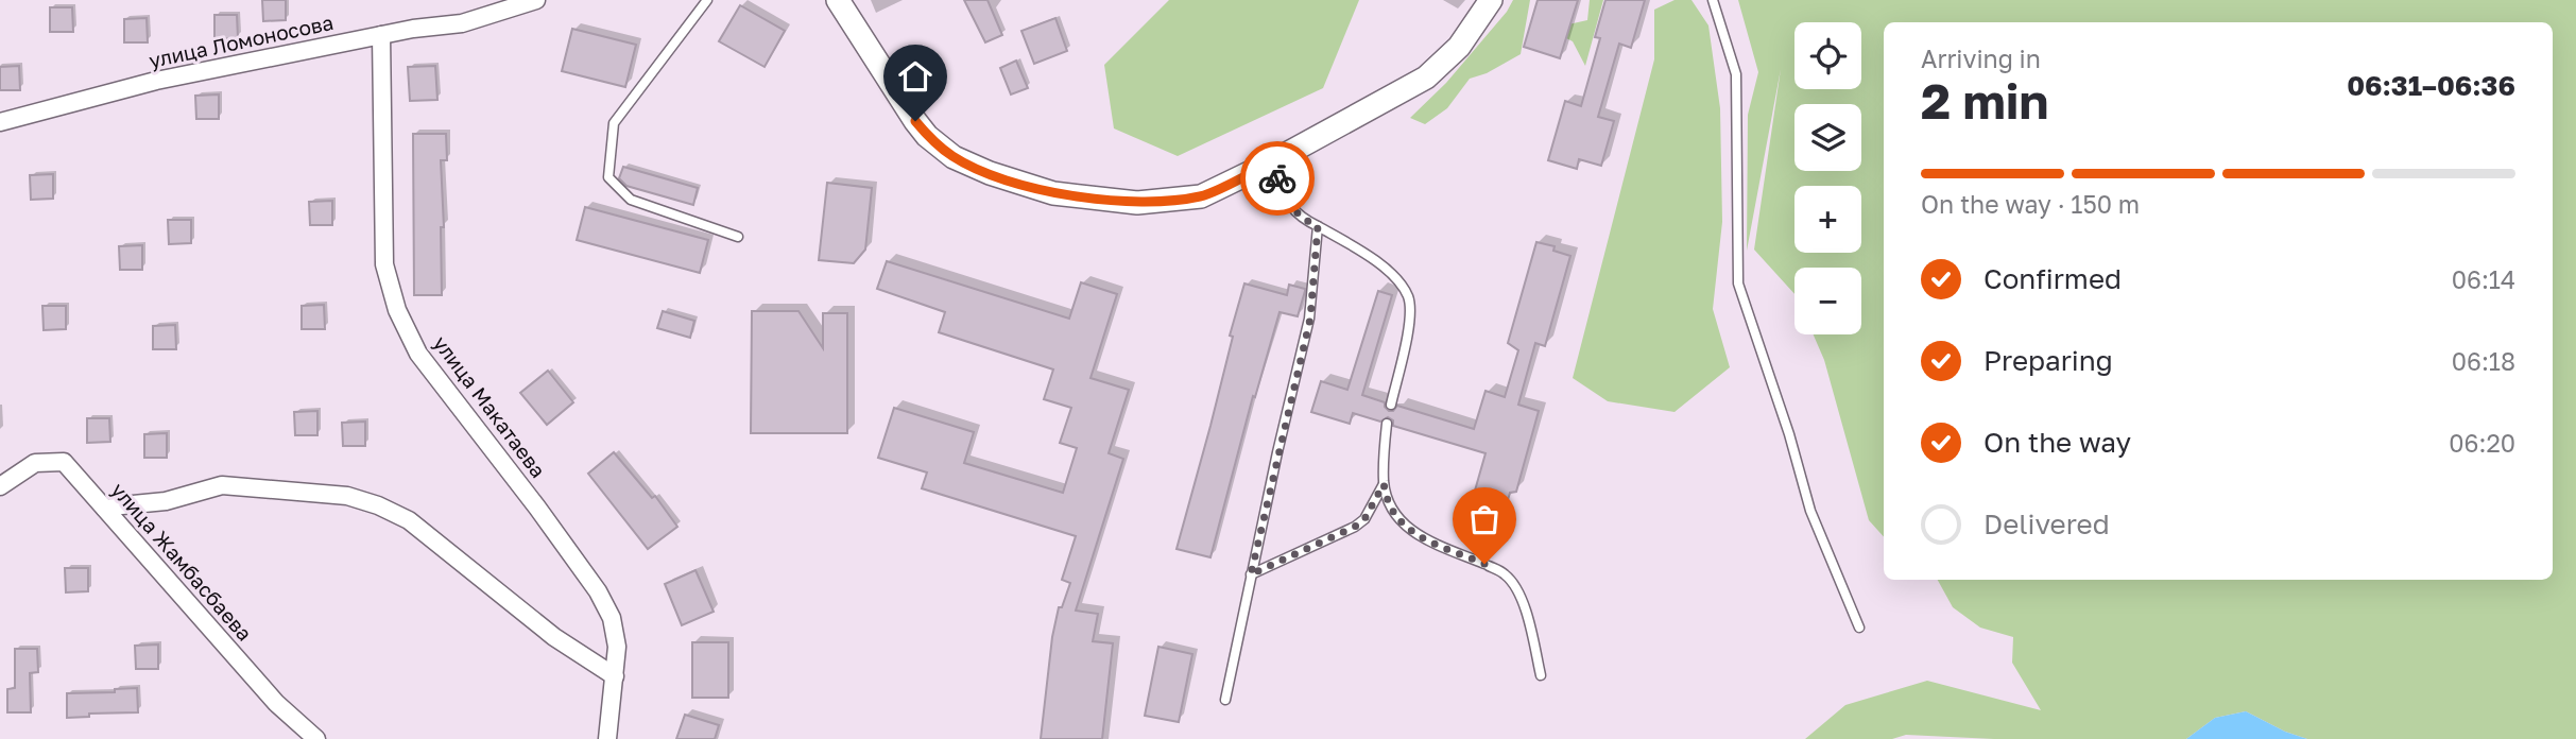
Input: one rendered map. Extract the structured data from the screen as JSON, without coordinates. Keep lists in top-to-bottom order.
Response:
{
  "streets": {
    "street": ["улица Ломоносова", "улица Макатаева", "улица Жамбасбаева"]
  },
  "crossings": [
    ["улица Ломоносова", "улица Макатаева"]
  ],
  "page": {
    "map_buttons": ["+", "−"],
    "heading": ["2 min", "Arriving in", "06:31–06:36"],
    "bar": "On the way · 150 m",
    "list": [
      ["Confirmed", "06:14"],
      ["Preparing", "06:18"],
      ["On the way", "06:20"],
      "Delivered"
    ]
  }
}
